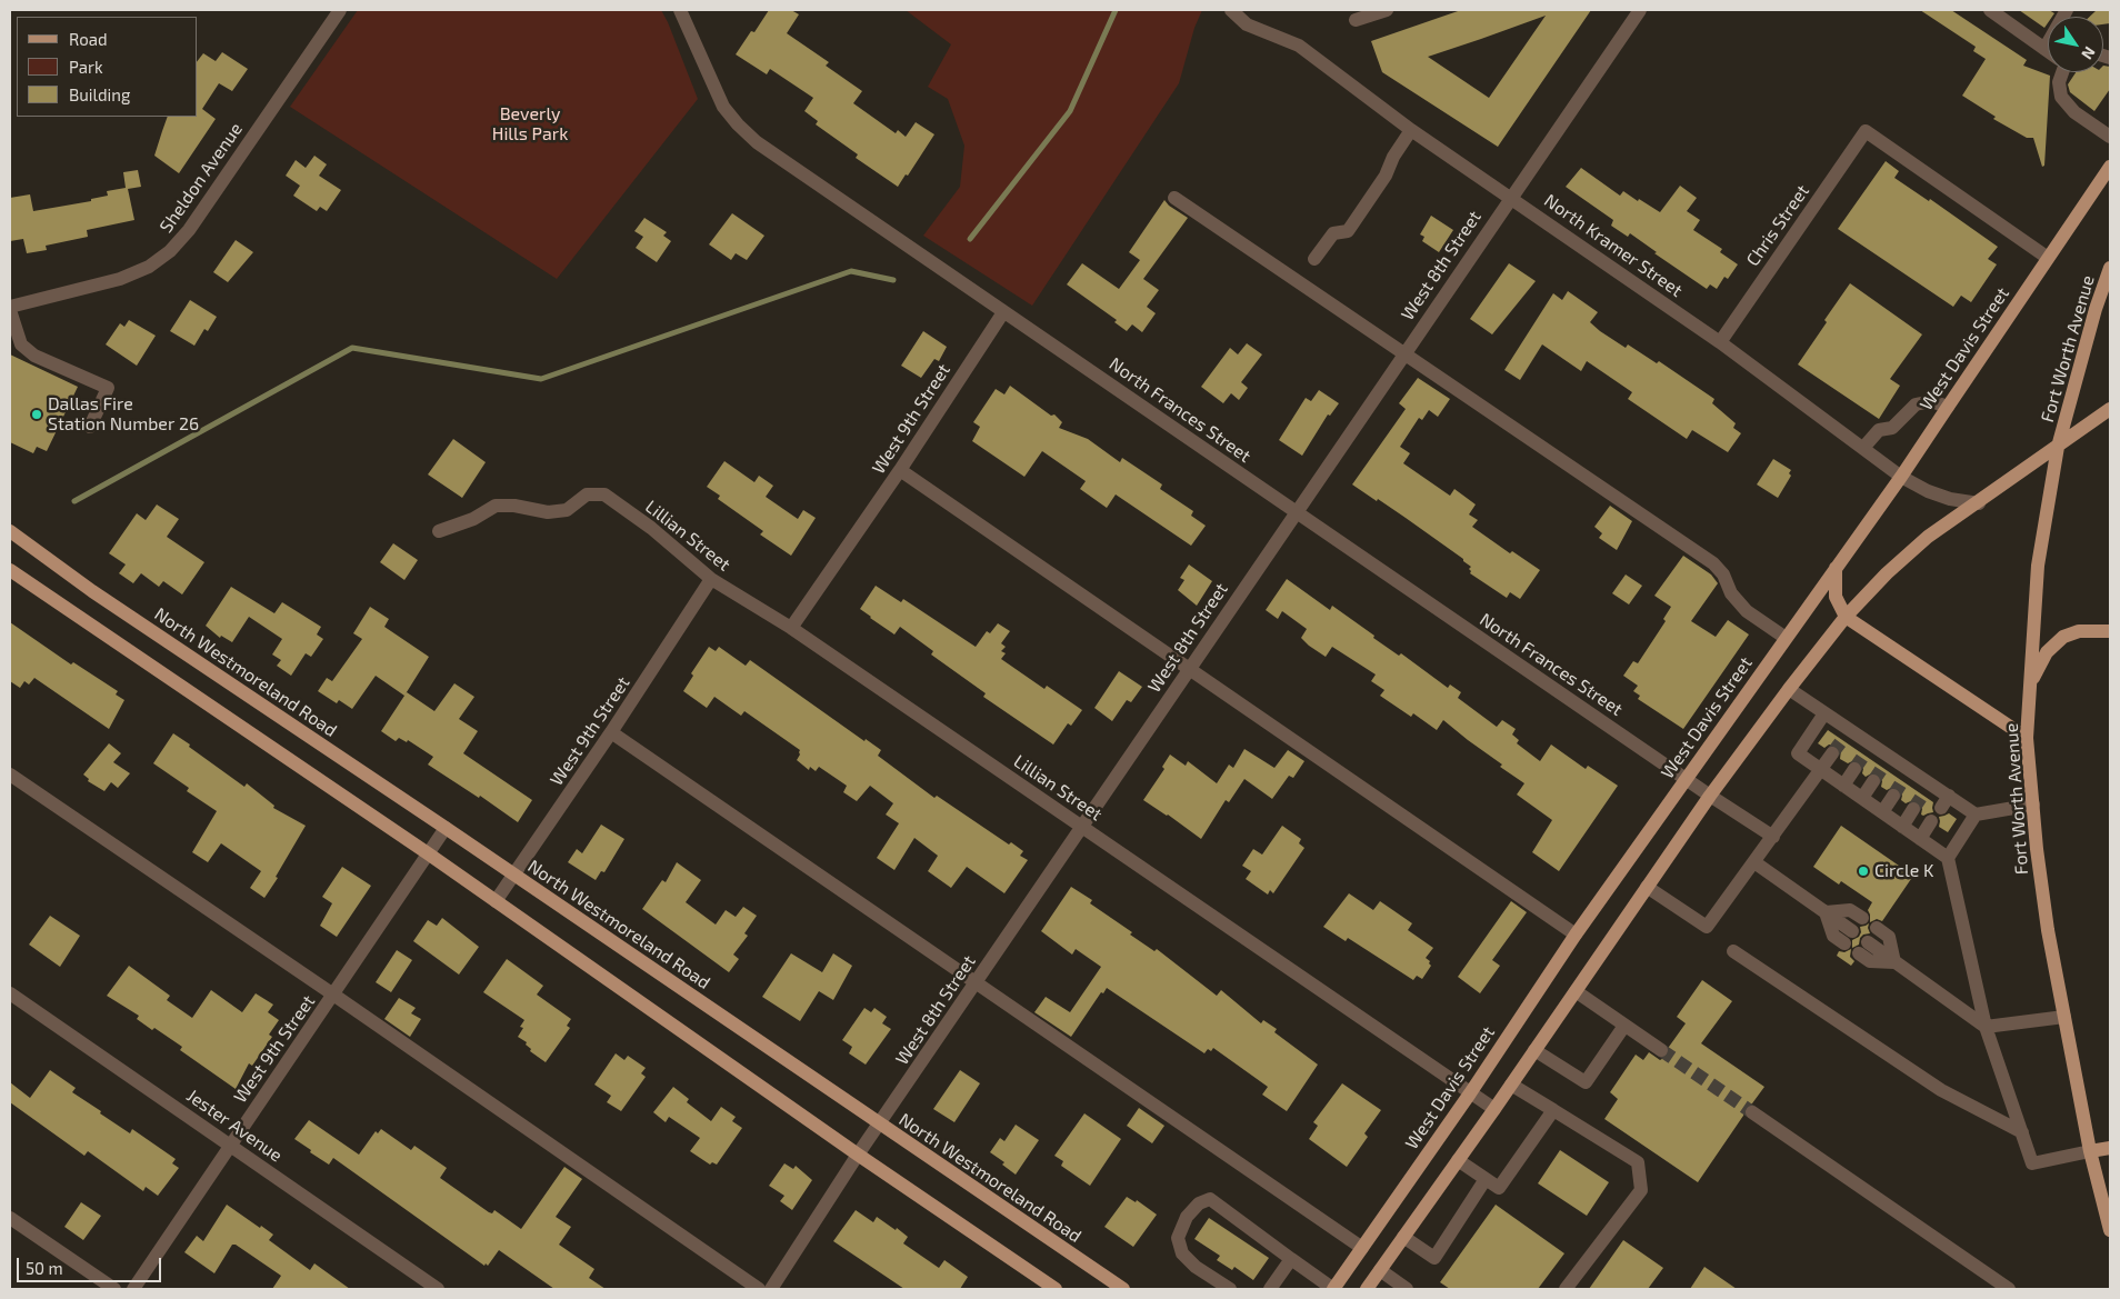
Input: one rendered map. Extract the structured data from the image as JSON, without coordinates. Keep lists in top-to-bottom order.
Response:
{
  "streets": {
    "main road": ["West Davis Street", "Fort Worth Avenue", "North Westmoreland Road"],
    "street": [
      "Sheldon Avenue",
      "Chris Street",
      "North Kramer Street",
      "West 8th Street",
      "North Frances Street",
      "West 9th Street",
      "Lillian Street",
      "Jester Avenue"
    ]
  },
  "crossings": [
    ["Chris Street", "North Kramer Street"],
    ["Chris Street", "West Davis Street"],
    ["North Kramer Street", "West 8th Street"],
    ["North Kramer Street", "West Davis Street"],
    ["West 8th Street", "North Frances Street"],
    ["West 8th Street", "Lillian Street"],
    ["West 8th Street", "North Westmoreland Road"],
    ["West Davis Street", "North Frances Street"],
    ["West Davis Street", "Lillian Street"],
    ["North Frances Street", "West 9th Street"],
    ["West 9th Street", "Lillian Street"],
    ["West 9th Street", "North Westmoreland Road"],
    ["West 9th Street", "Jester Avenue"]
  ],
  "parks": ["Beverly Hills Park"],
  "places": ["Dallas Fire Station Number 26", "Circle K"],
  "legend": ["Road", "Park", "Building"],
  "scale_bar": "50 m",
  "north": "bottom right"
}
